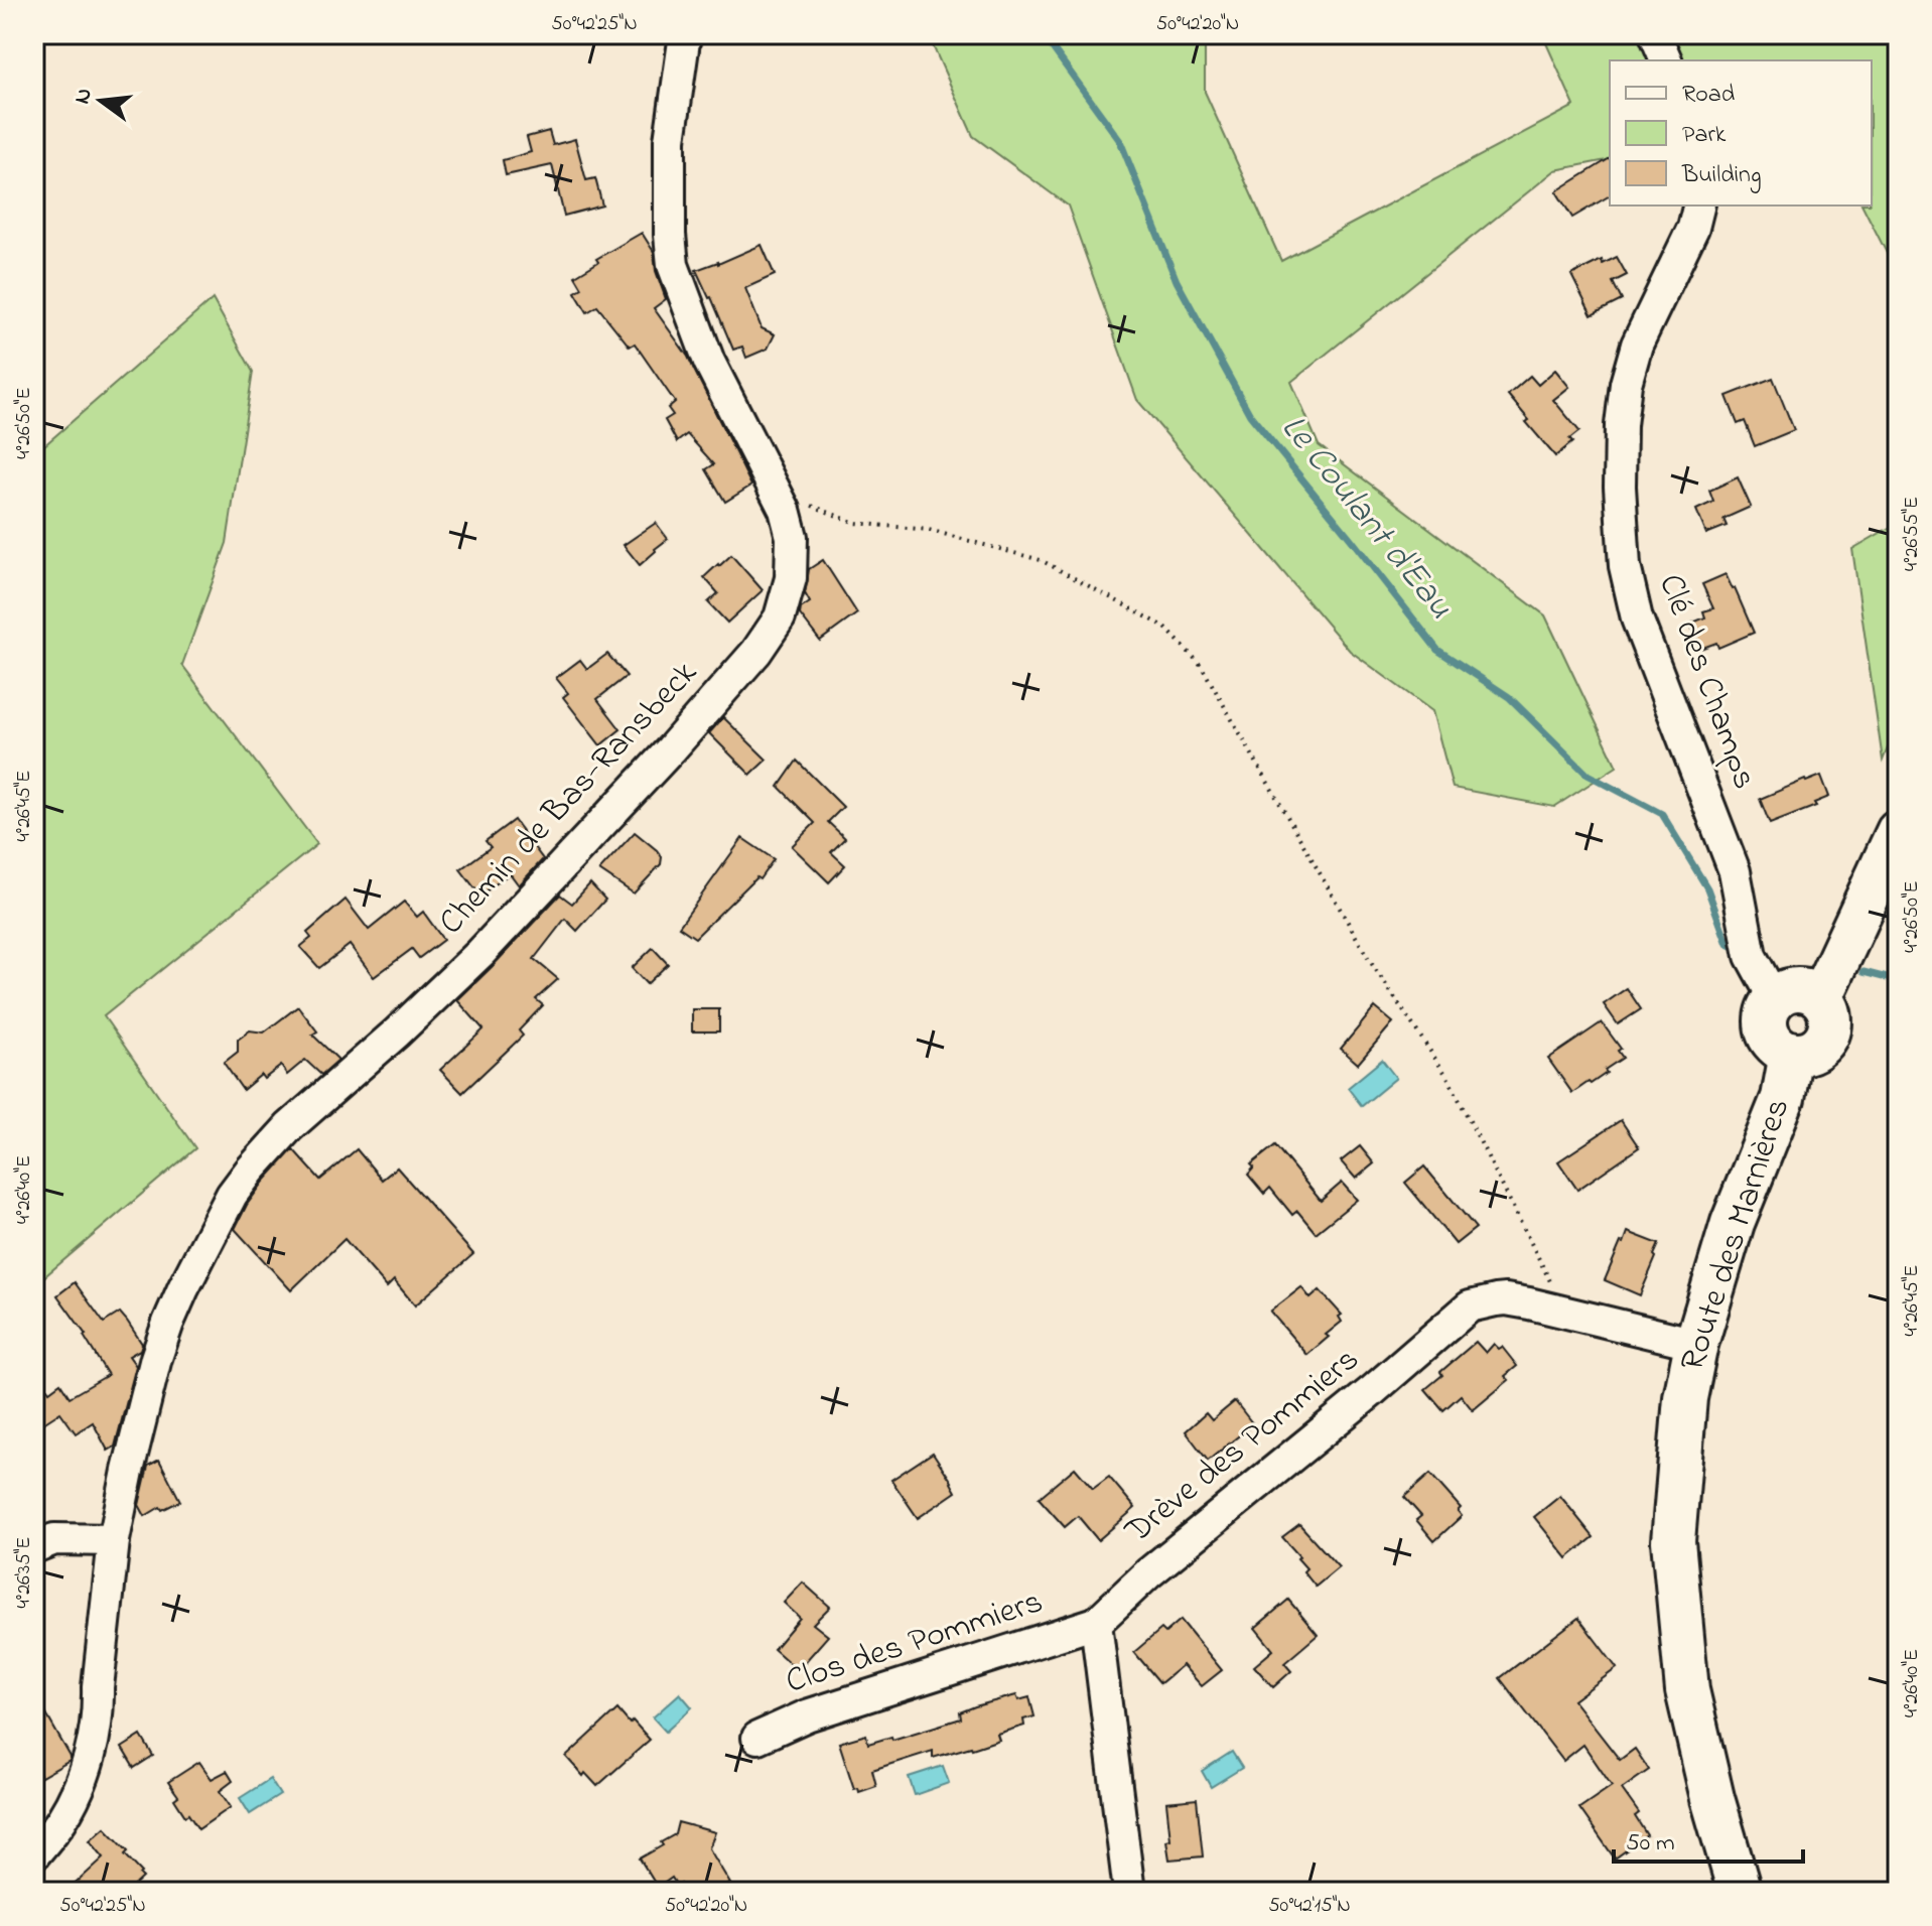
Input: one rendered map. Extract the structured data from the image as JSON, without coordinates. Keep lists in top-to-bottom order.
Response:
{
  "streets": {
    "street": [
      "Clé des Champs",
      "Chemin de Bas-Ransbeck",
      "Route des Marnières",
      "Drève des Pommiers",
      "Clos des Pommiers"
    ]
  },
  "crossings": [
    ["Clé des Champs", "Route des Marnières"],
    ["Route des Marnières", "Drève des Pommiers"],
    ["Drève des Pommiers", "Clos des Pommiers"]
  ],
  "water": ["Le Coulant d'Eau"],
  "legend": ["Road", "Park", "Building"],
  "scale_bar": "50 m",
  "north": "left",
  "coordinates": [
    "50°42'25\"N",
    "50°42'20\"N",
    "4°26'50\"E",
    "4°26'55\"E",
    "4°26'45\"E",
    "4°26'40\"E",
    "4°26'35\"E",
    "50°42'15\"N"
  ]
}
